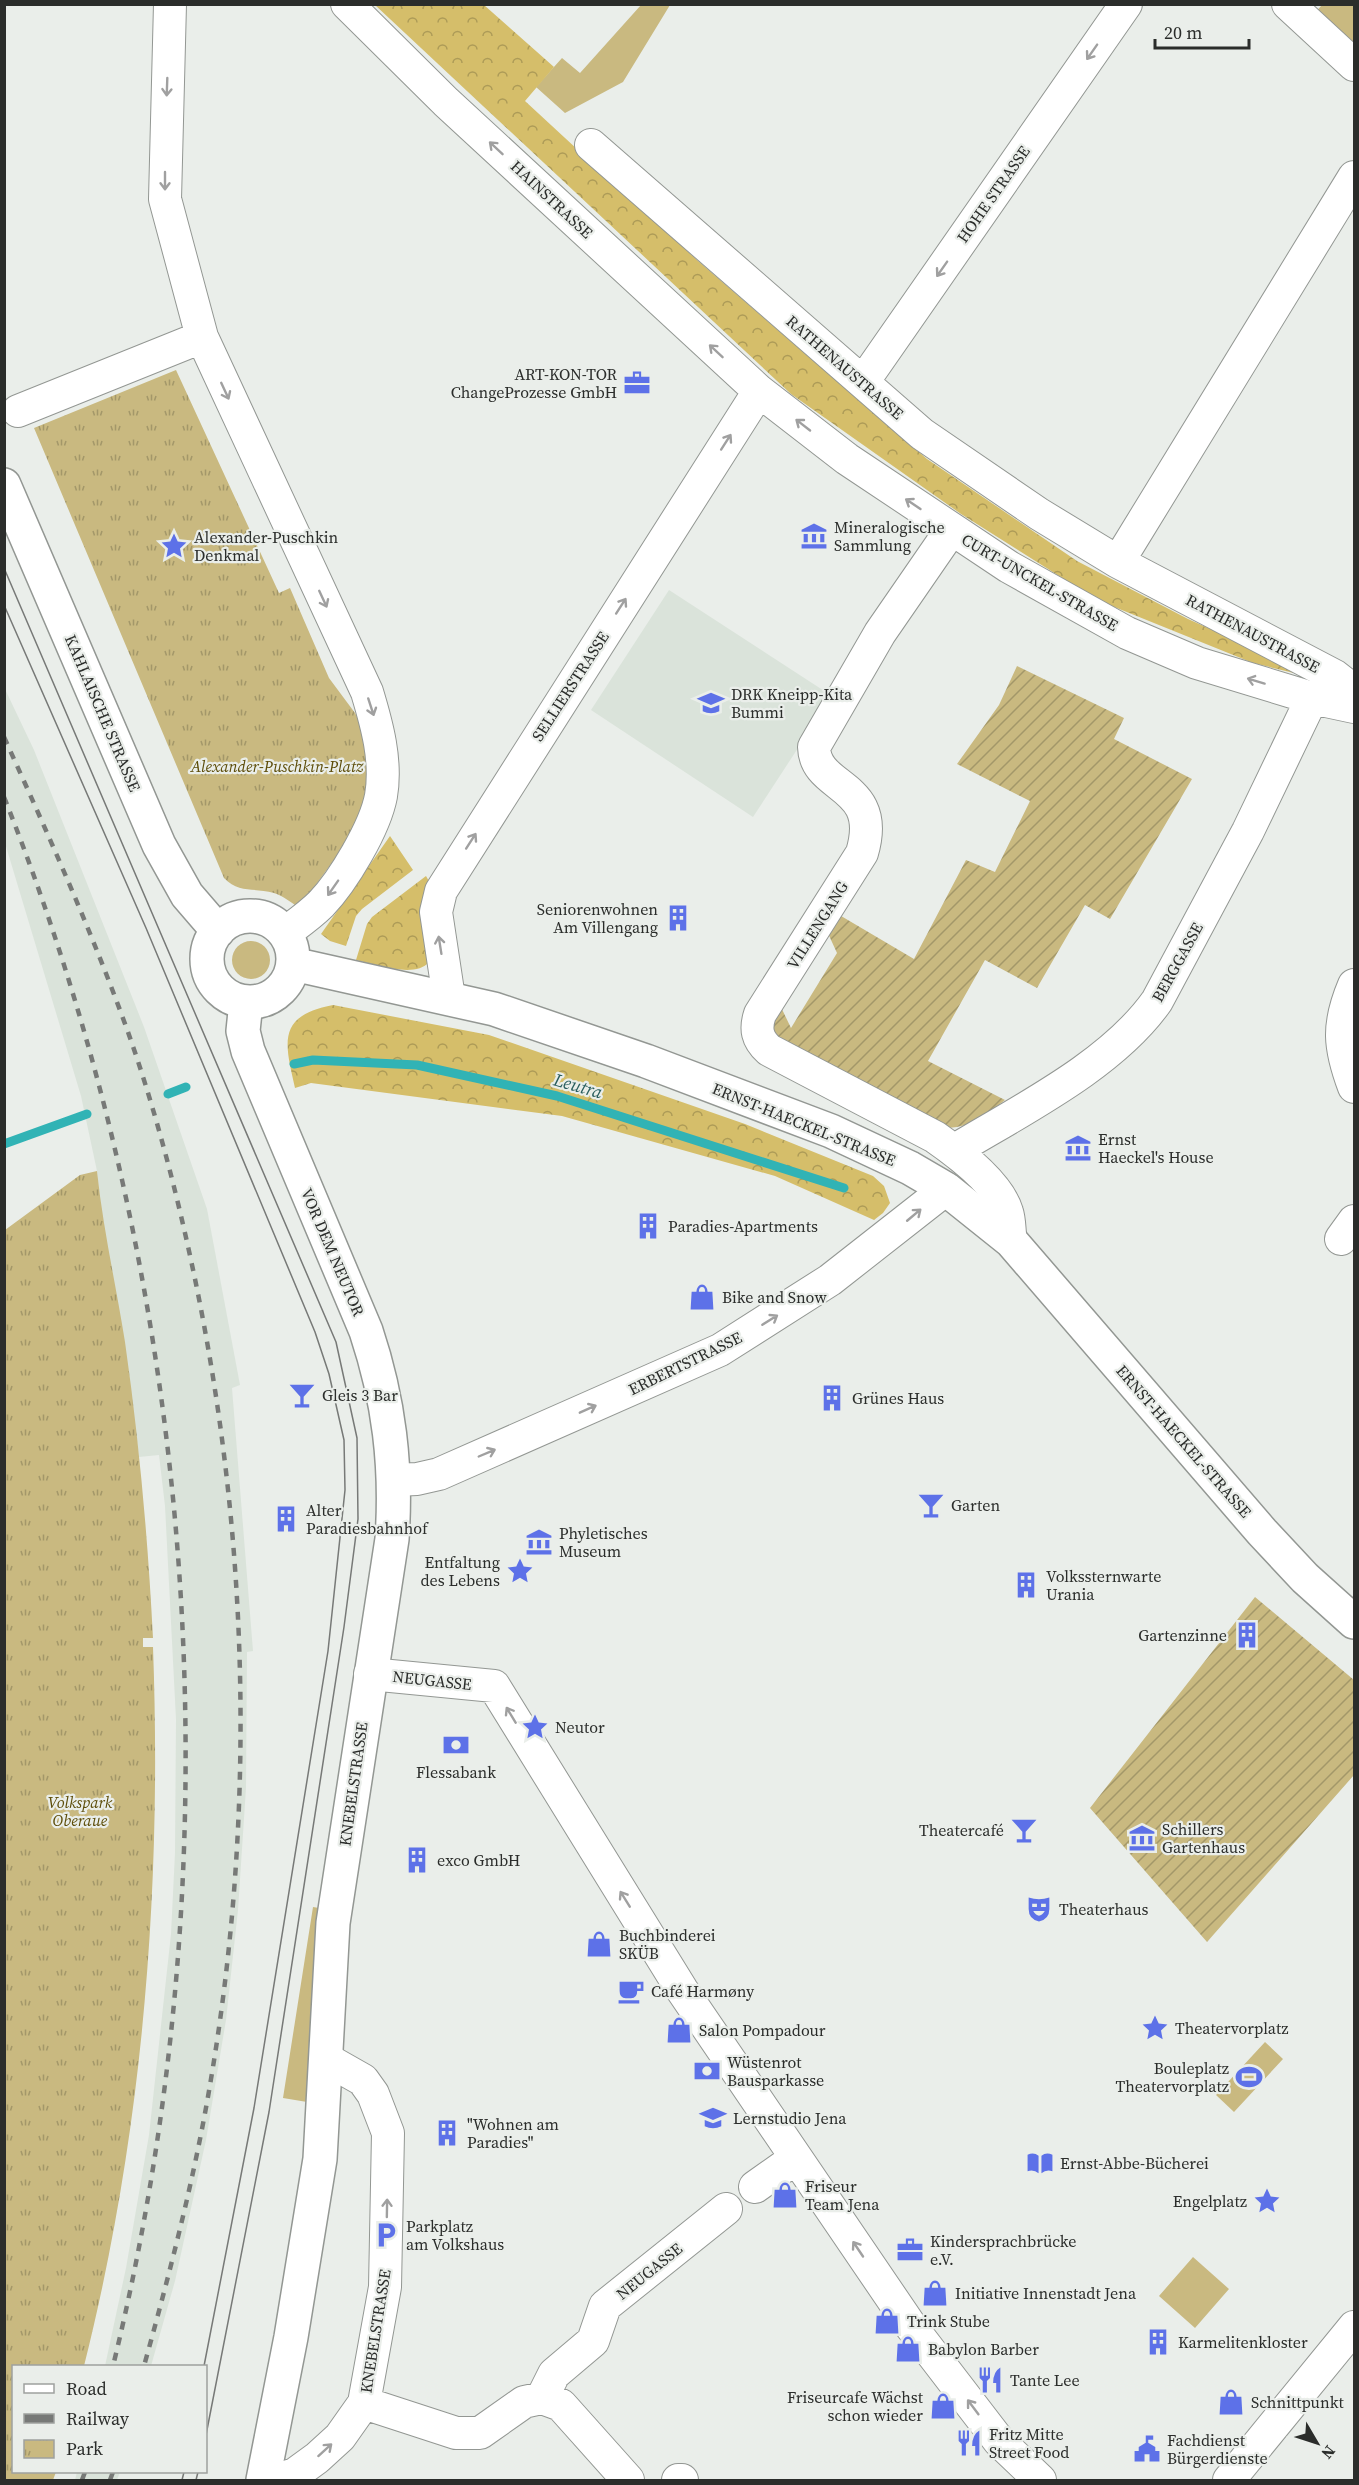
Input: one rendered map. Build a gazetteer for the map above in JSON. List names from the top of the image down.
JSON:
{
  "streets": {
    "main road": [
      "KAHLAISCHE STRASSE",
      "ERNST-HAECKEL-STRASSE",
      "VOR DEM NEUTOR",
      "KNEBELSTRASSE"
    ],
    "street": [
      "HOHE STRASSE",
      "HAINSTRASSE",
      "RATHENAUSTRASSE",
      "CURT-UNCKEL-STRASSE",
      "SELLIERSTRASSE",
      "VILLENGANG",
      "BERGGASSE",
      "ERBERTSTRASSE",
      "NEUGASSE"
    ]
  },
  "crossings": [
    ["HOHE STRASSE", "RATHENAUSTRASSE"],
    ["HAINSTRASSE", "CURT-UNCKEL-STRASSE"],
    ["HAINSTRASSE", "SELLIERSTRASSE"],
    ["CURT-UNCKEL-STRASSE", "SELLIERSTRASSE"],
    ["CURT-UNCKEL-STRASSE", "VILLENGANG"],
    ["CURT-UNCKEL-STRASSE", "BERGGASSE"],
    ["SELLIERSTRASSE", "ERNST-HAECKEL-STRASSE"],
    ["KAHLAISCHE STRASSE", "ERNST-HAECKEL-STRASSE"],
    ["KAHLAISCHE STRASSE", "VOR DEM NEUTOR"],
    ["VILLENGANG", "BERGGASSE"],
    ["VILLENGANG", "ERNST-HAECKEL-STRASSE"],
    ["ERNST-HAECKEL-STRASSE", "VOR DEM NEUTOR"],
    ["ERNST-HAECKEL-STRASSE", "ERBERTSTRASSE"],
    ["VOR DEM NEUTOR", "ERBERTSTRASSE"],
    ["VOR DEM NEUTOR", "KNEBELSTRASSE"],
    ["ERBERTSTRASSE", "KNEBELSTRASSE"],
    ["NEUGASSE", "KNEBELSTRASSE"]
  ],
  "one_way": [
    "HOHE STRASSE",
    "HAINSTRASSE",
    "CURT-UNCKEL-STRASSE",
    "SELLIERSTRASSE",
    "ERBERTSTRASSE",
    "NEUGASSE"
  ],
  "water": ["Leutra"],
  "parks": ["Alexander-Puschkin-Platz", "Volkspark Oberaue"],
  "places": {
    "office": ["ART-KON-TOR ChangeProzesse GmbH", "Kindersprachbrücke e.V."],
    "museum": [
      "Mineralogische Sammlung",
      "Ernst Haeckel's House",
      "Phyletisches Museum",
      "Schillers Gartenhaus"
    ],
    "place": [
      "Alexander-Puschkin Denkmal",
      "Entfaltung des Lebens",
      "Neutor",
      "Theatervorplatz",
      "Engelplatz"
    ],
    "school or university": ["DRK Kneipp-Kita Bummi", "Lernstudio Jena"],
    "building": [
      "Seniorenwohnen Am Villengang",
      "Paradies-Apartments",
      "Grünes Haus",
      "Alter Paradiesbahnhof",
      "Volkssternwarte Urania",
      "Gartenzinne",
      "exco GmbH",
      "\"Wohnen am Paradies\"",
      "Karmelitenkloster"
    ],
    "shop": [
      "Bike and Snow",
      "Buchbinderei SKÜB",
      "Salon Pompadour",
      "Friseur Team Jena",
      "Initiative Innenstadt Jena",
      "Trink Stube",
      "Babylon Barber",
      "Schnittpunkt",
      "Friseurcafe Wächst schon wieder"
    ],
    "bar": ["Gleis 3 Bar", "Garten", "Theatercafé"],
    "bank": ["Flessabank", "Wüstenrot Bausparkasse"],
    "theatre": ["Theaterhaus"],
    "cafe": ["Café Harmøny"],
    "sports": ["Bouleplatz Theatervorplatz"],
    "library": ["Ernst-Abbe-Bücherei"],
    "parking": ["Parkplatz am Volkshaus"],
    "restaurant": ["Tante Lee", "Fritz Mitte Street Food"],
    "public building": ["Fachdienst Bürgerdienste"]
  },
  "legend": ["Road", "Railway", "Park"],
  "scale_bar": "20 m",
  "north": "bottom right"
}
